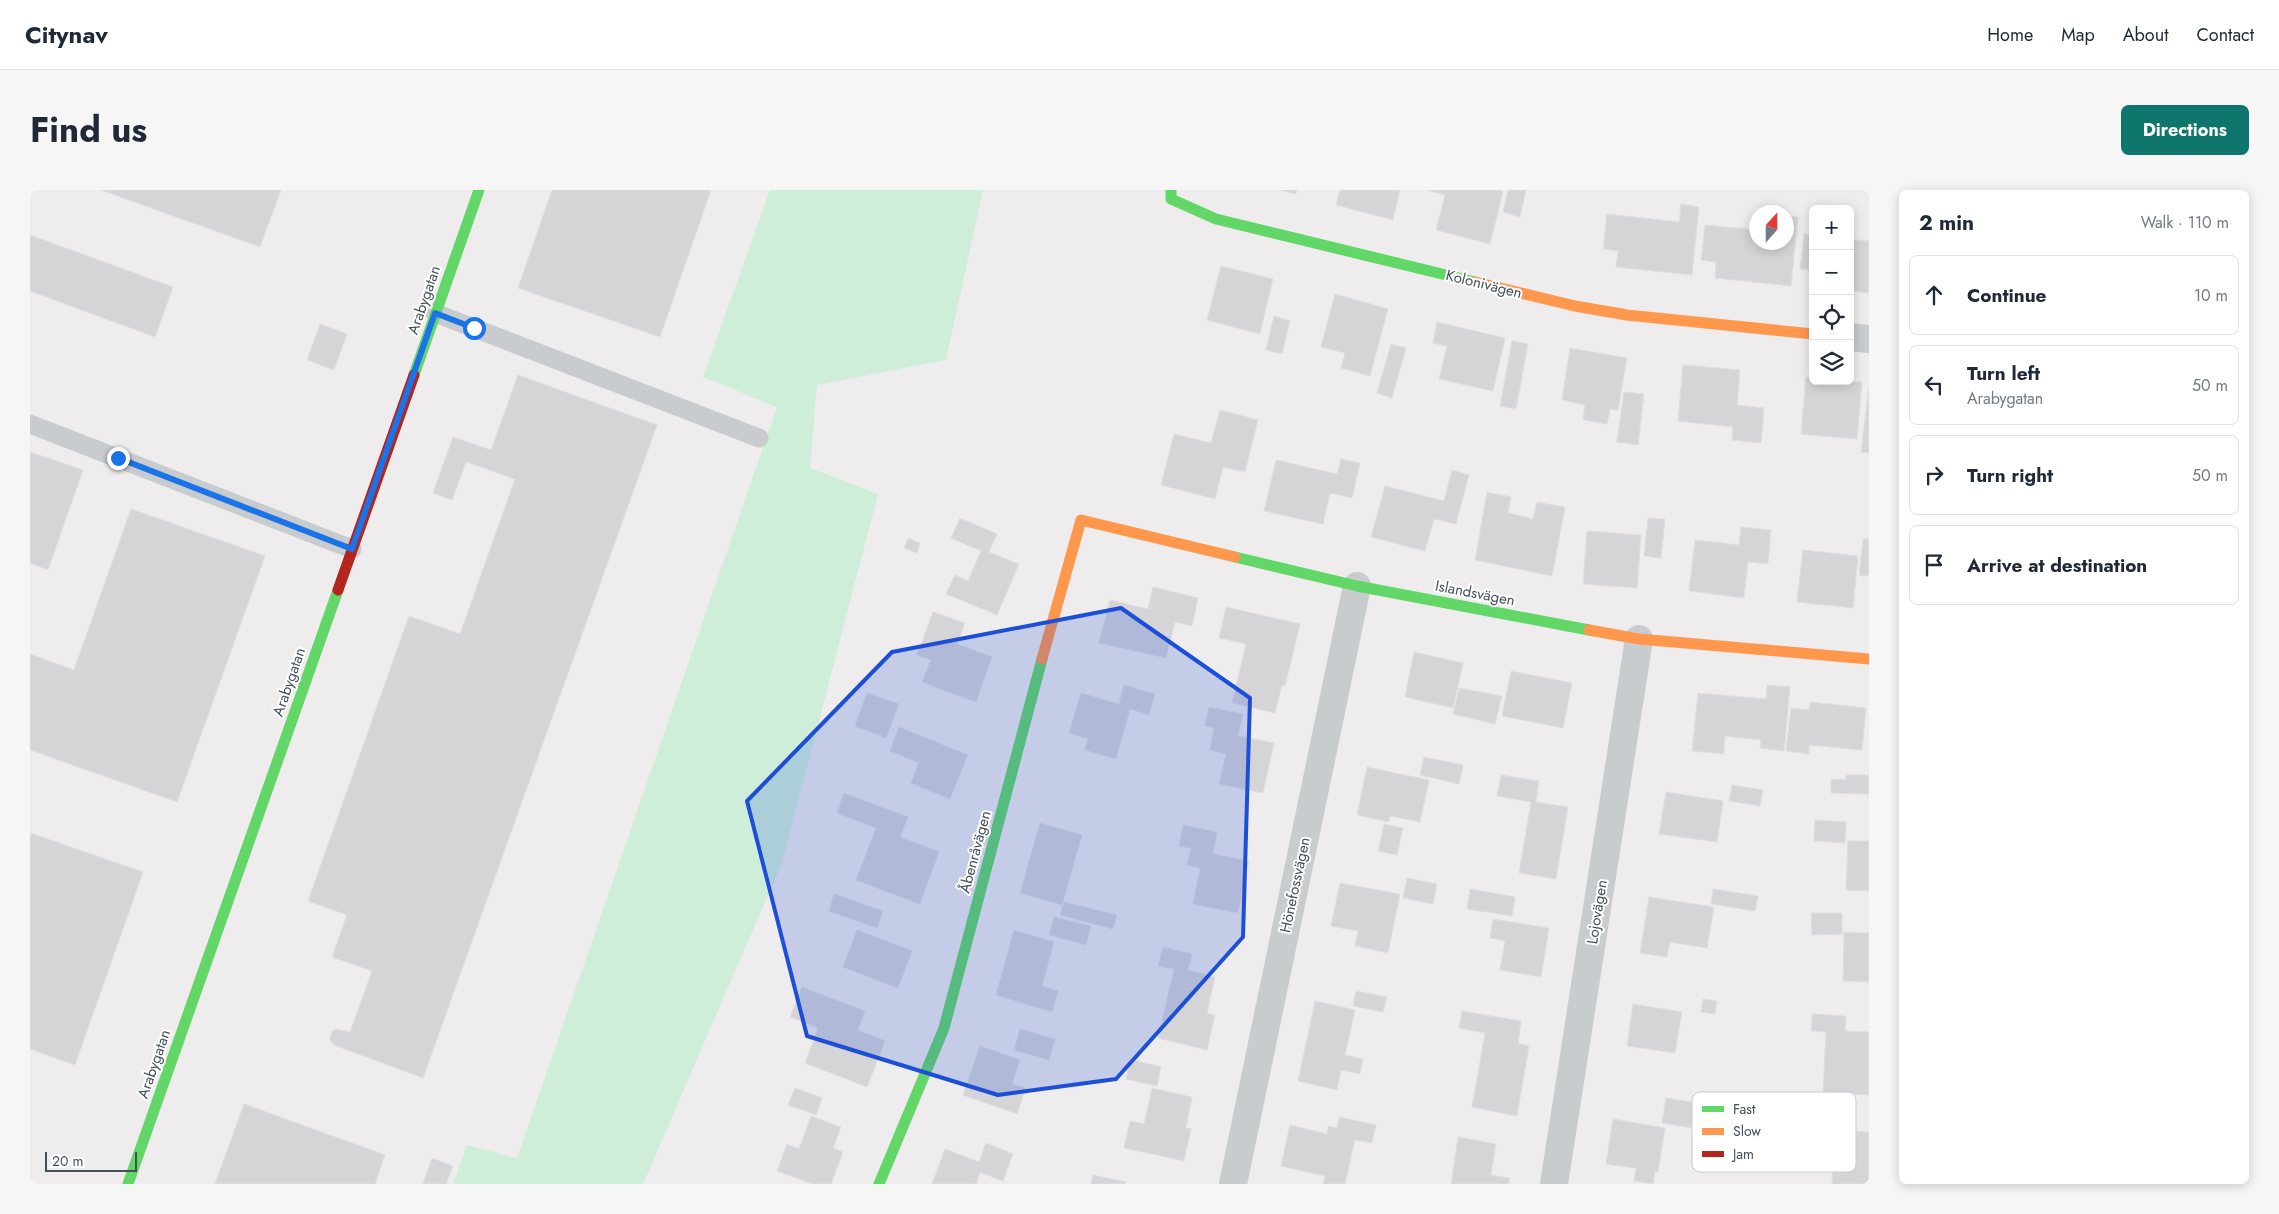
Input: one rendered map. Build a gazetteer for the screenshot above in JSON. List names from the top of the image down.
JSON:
{
  "streets": {
    "street": [
      "Kolonivägen",
      "Arabygatan",
      "Islandsvägen",
      "Åbenråvägen",
      "Hönefossvägen",
      "Lojovägen"
    ]
  },
  "crossings": [
    ["Islandsvägen", "Åbenråvägen"],
    ["Islandsvägen", "Hönefossvägen"],
    ["Islandsvägen", "Lojovägen"]
  ],
  "legend": ["Fast", "Slow", "Jam"],
  "scale_bar": "20 m",
  "north": "top",
  "page": {
    "header": "Citynav",
    "nav": [
      "Home",
      "Map",
      "About",
      "Contact"
    ],
    "title": "Find us",
    "buttons": "Directions",
    "heading": ["2 min", "Walk · 110 m"],
    "map_buttons": ["+", "−"],
    "list": [
      ["Continue", "10 m"],
      ["Turn left", "Arabygatan", "50 m"],
      ["Turn right", "50 m"],
      "Arrive at destination"
    ],
    "scale": "20 m"
  }
}
